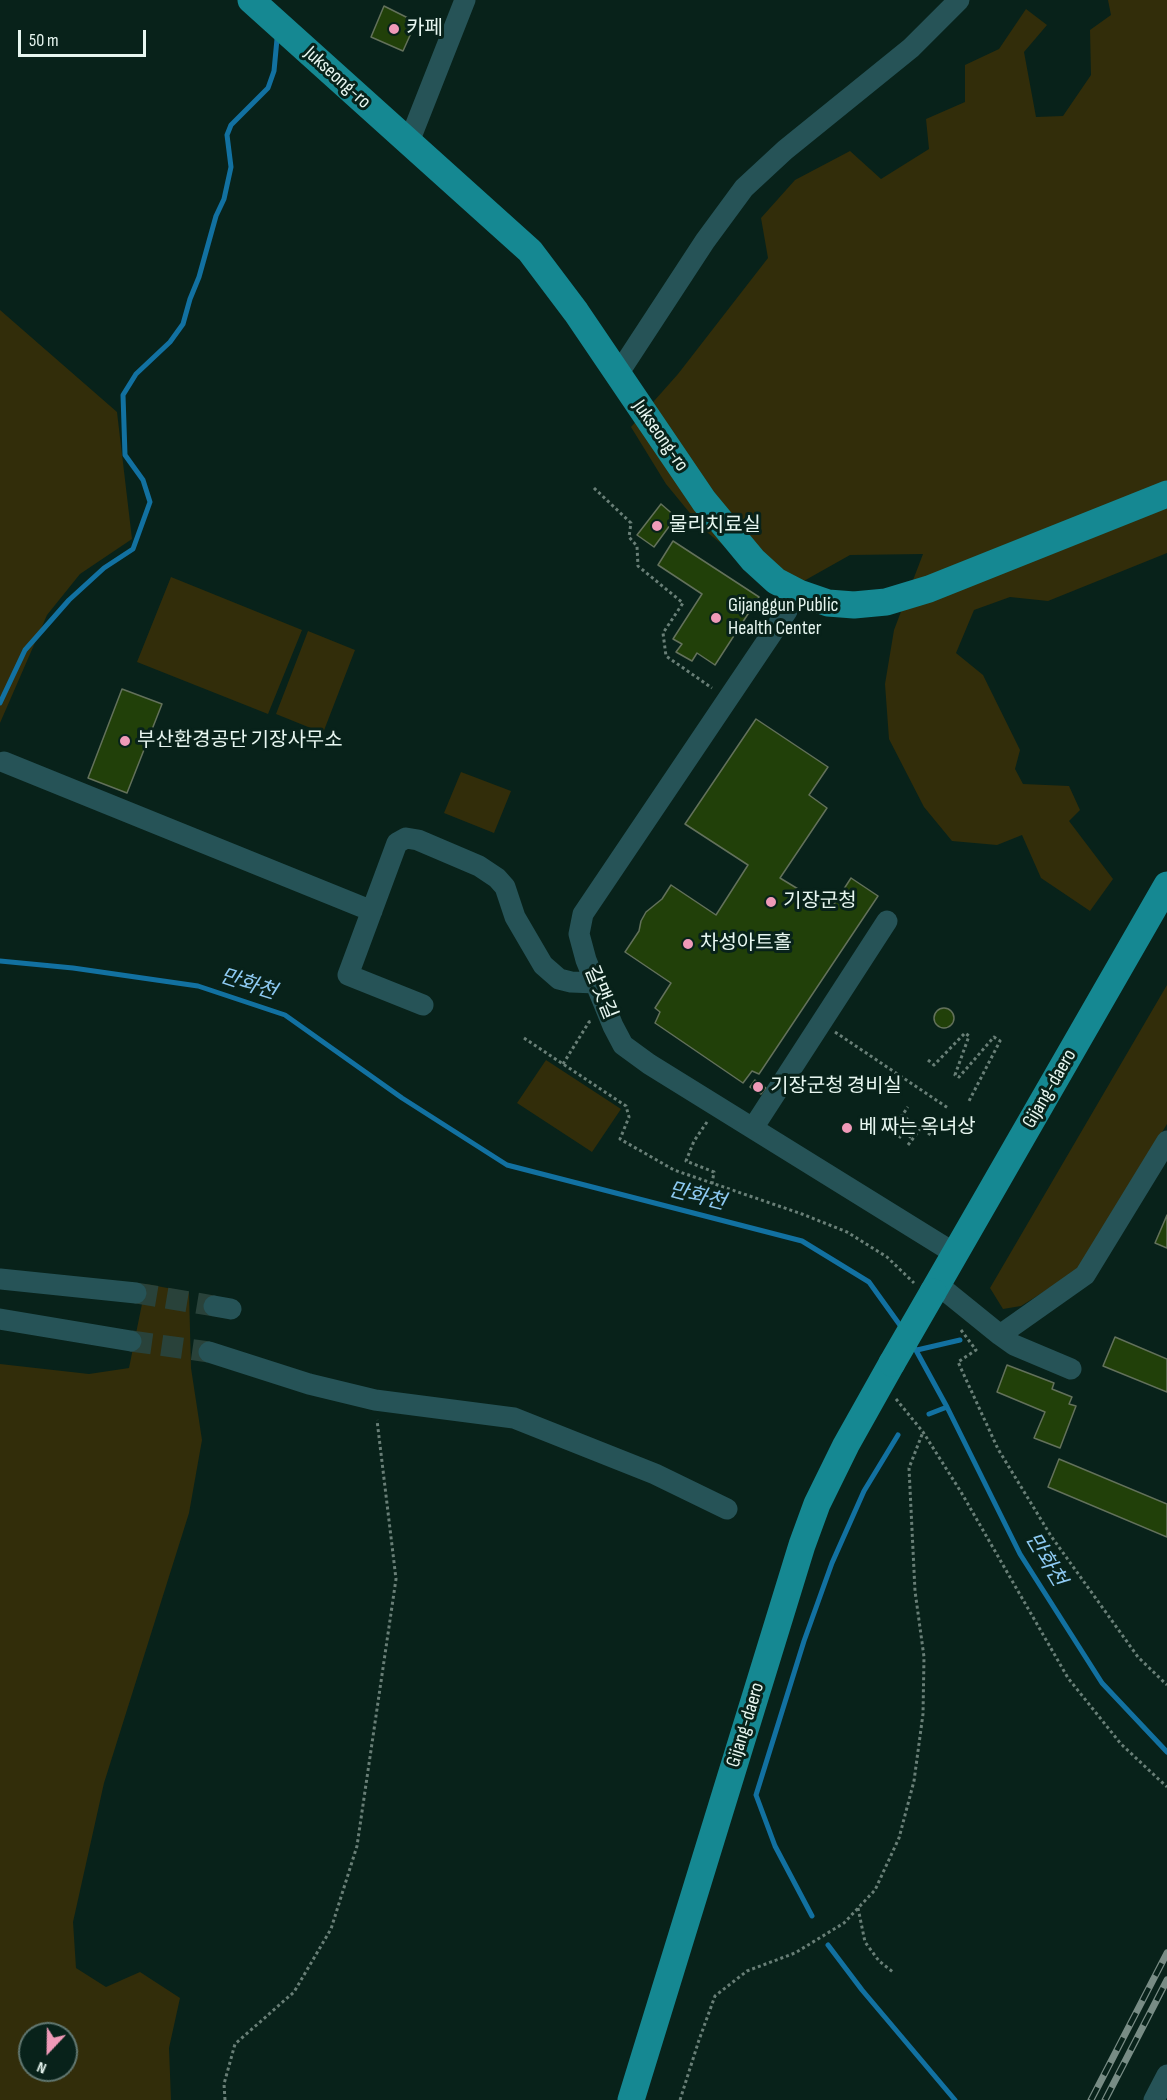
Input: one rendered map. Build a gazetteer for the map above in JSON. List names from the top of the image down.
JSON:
{
  "streets": {
    "main road": ["Jukseong-ro", "Gijang-daero"],
    "street": ["갈맷길"]
  },
  "crossings": [
    ["갈맷길", "Gijang-daero"]
  ],
  "water": ["만화천"],
  "places": [
    "카페",
    "물리치료실",
    "Gijanggun Public Health Center",
    "부산환경공단 기장사무소",
    "기장군청",
    "차성아트홀",
    "기장군청 경비실",
    "베 짜는 옥녀상"
  ],
  "scale_bar": "50 m",
  "north": "bottom"
}
